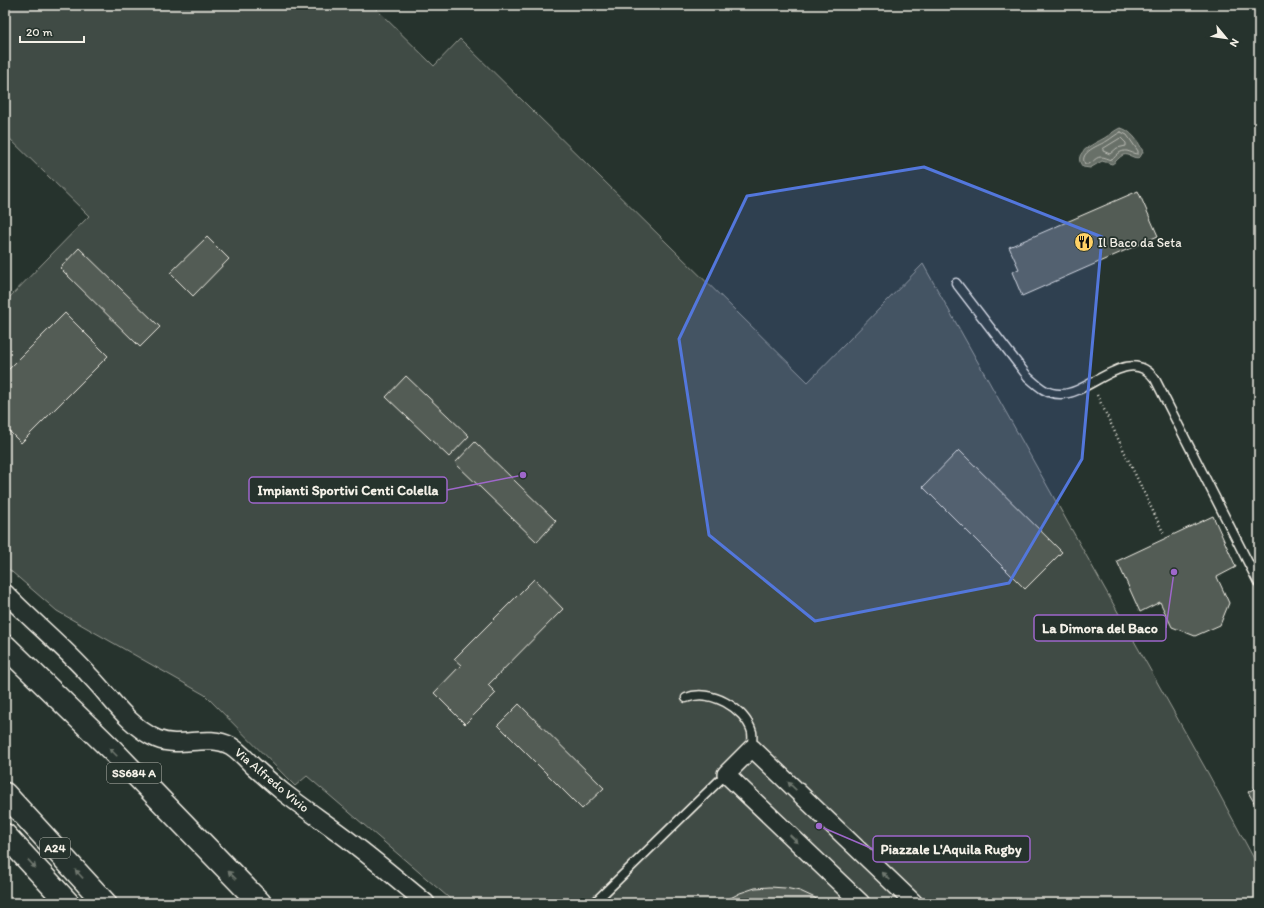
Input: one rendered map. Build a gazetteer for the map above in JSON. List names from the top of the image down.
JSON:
{
  "streets": {
    "highway": ["SS684 A", "A24"],
    "street": ["Via Alfredo Vivio"]
  },
  "places": {
    "restaurant": ["Il Baco da Seta"],
    "other": ["Impianti Sportivi Centi Colella", "La Dimora del Baco", "Piazzale L'Aquila Rugby"]
  },
  "scale_bar": "20 m",
  "north": "bottom right"
}
